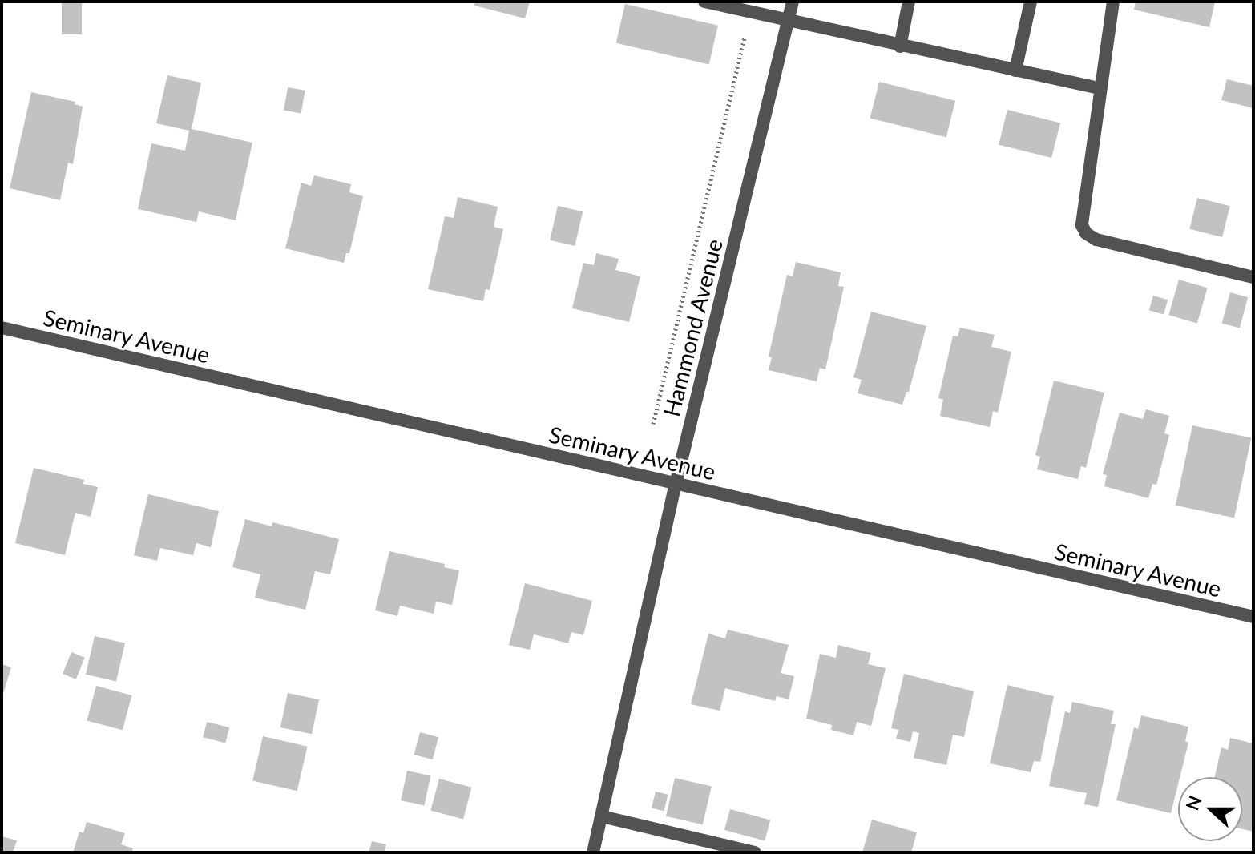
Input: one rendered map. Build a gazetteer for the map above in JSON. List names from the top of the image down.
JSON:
{
  "streets": {
    "street": ["Hammond Avenue", "Seminary Avenue"]
  },
  "crossings": [
    ["Hammond Avenue", "Seminary Avenue"]
  ],
  "north": "left"
}
